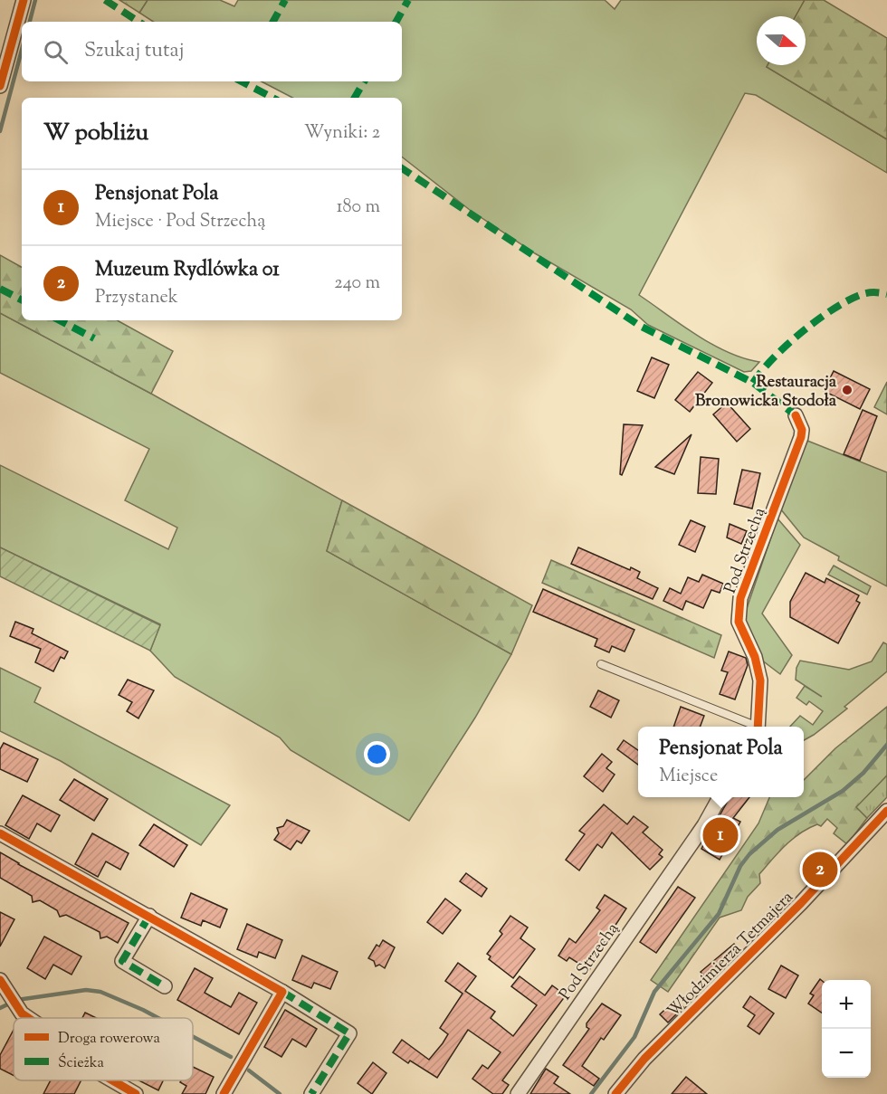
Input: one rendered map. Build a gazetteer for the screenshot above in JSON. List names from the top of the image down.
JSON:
{
  "streets": {
    "street": ["Pod Strzechą", "Włodzimierza Tetmajera"]
  },
  "places": ["Restauracja Bronowicka Stodoła"],
  "legend": ["Droga rowerowa", "Ścieżka"],
  "north": "right",
  "page": {
    "search": "Szukaj tutaj",
    "heading": ["W pobliżu", "Wyniki: 2"],
    "list": [
      {
        "mark": "1",
        "name": "Pensjonat Pola",
        "note": "Miejsce · Pod Strzechą",
        "value": "180 m"
      },
      {
        "mark": "2",
        "name": "Muzeum Rydlówka 01",
        "note": "Przystanek",
        "value": "240 m"
      }
    ],
    "popup": ["Pensjonat Pola", "Miejsce"],
    "pins": ["1", "2"],
    "map_buttons": ["+", "−"]
  }
}
